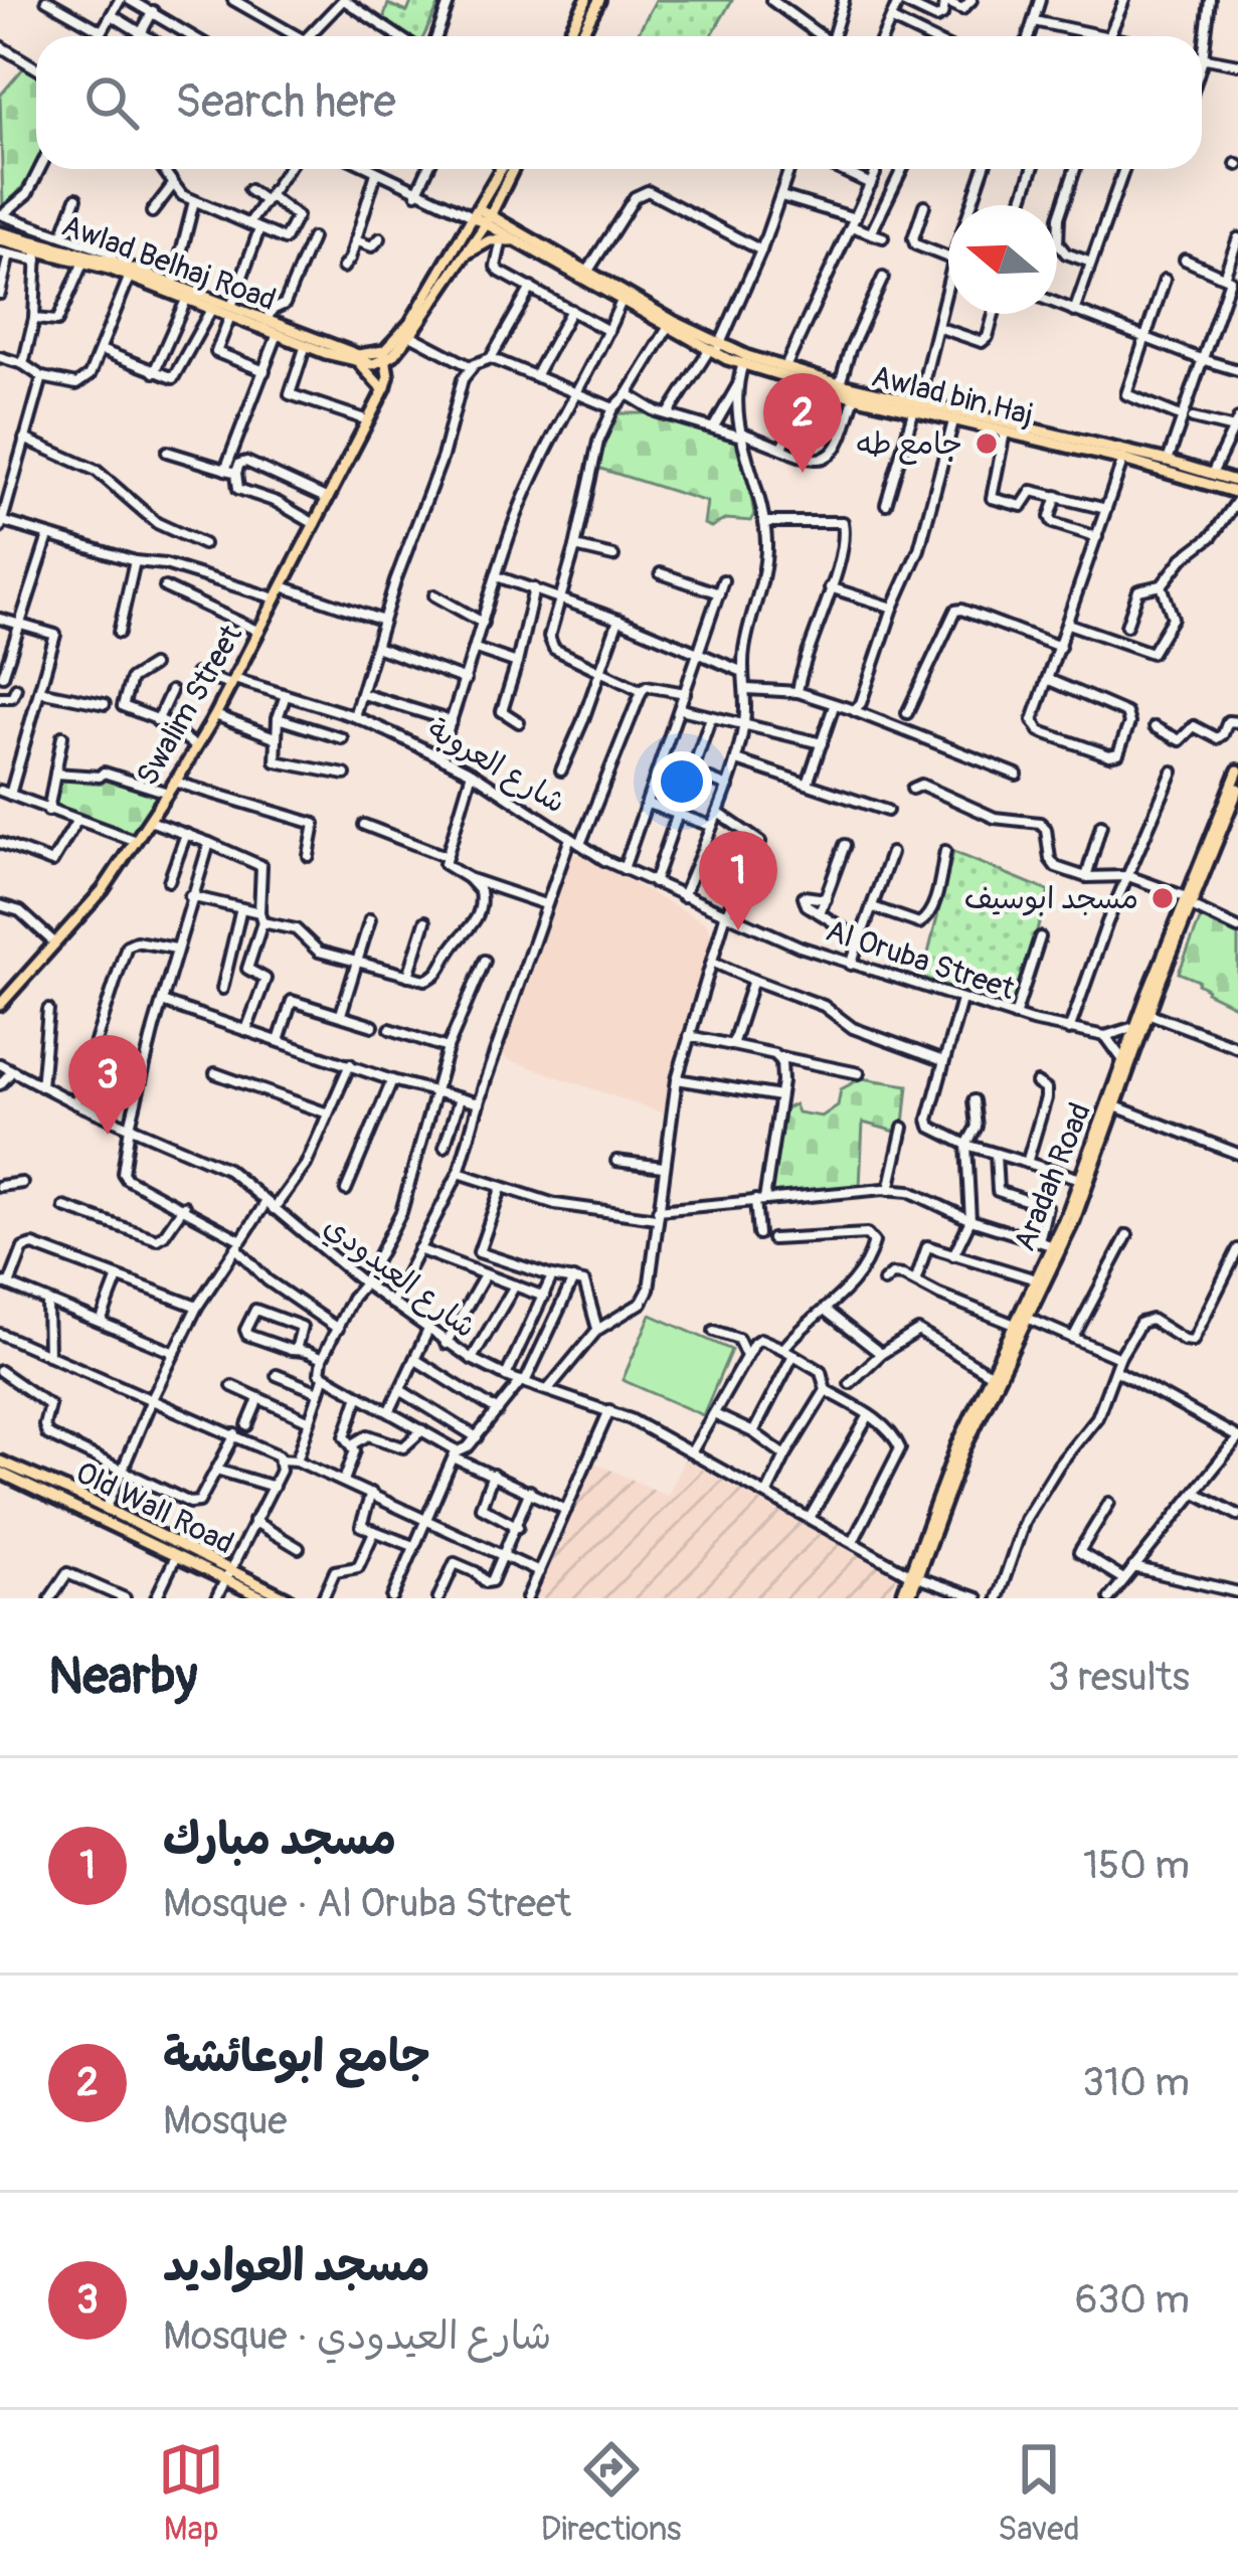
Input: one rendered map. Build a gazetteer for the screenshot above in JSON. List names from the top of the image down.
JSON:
{
  "streets": {
    "main road": [
      "Awlad Belhaj Road",
      "Awlad bin Haj",
      "Swalim Street",
      "Aradah Road",
      "Old Wall Road"
    ],
    "street": ["شارع العروبة", "Al Oruba Street", "شارع العيدودي"]
  },
  "crossings": [
    ["Swalim Street", "شارع العروبة"],
    ["شارع العروبة", "Al Oruba Street"],
    ["Al Oruba Street", "Aradah Road"],
    ["Aradah Road", "شارع العيدودي"]
  ],
  "places": ["جامع طه", "مسجد ابوسيف"],
  "north": "left",
  "page": {
    "search": "Search here",
    "pins": ["2", "1", "3"],
    "heading": ["Nearby", "3 results"],
    "list": [
      {
        "mark": "1",
        "name": "مسجد مبارك",
        "note": "Mosque · Al Oruba Street",
        "value": "150 m"
      },
      {
        "mark": "2",
        "name": "جامع ابوعائشة",
        "note": "Mosque",
        "value": "310 m"
      },
      {
        "mark": "3",
        "name": "مسجد العواديد",
        "note": "Mosque · شارع العيدودي",
        "value": "630 m"
      }
    ],
    "nav": ["Map", "Directions", "Saved"]
  }
}
